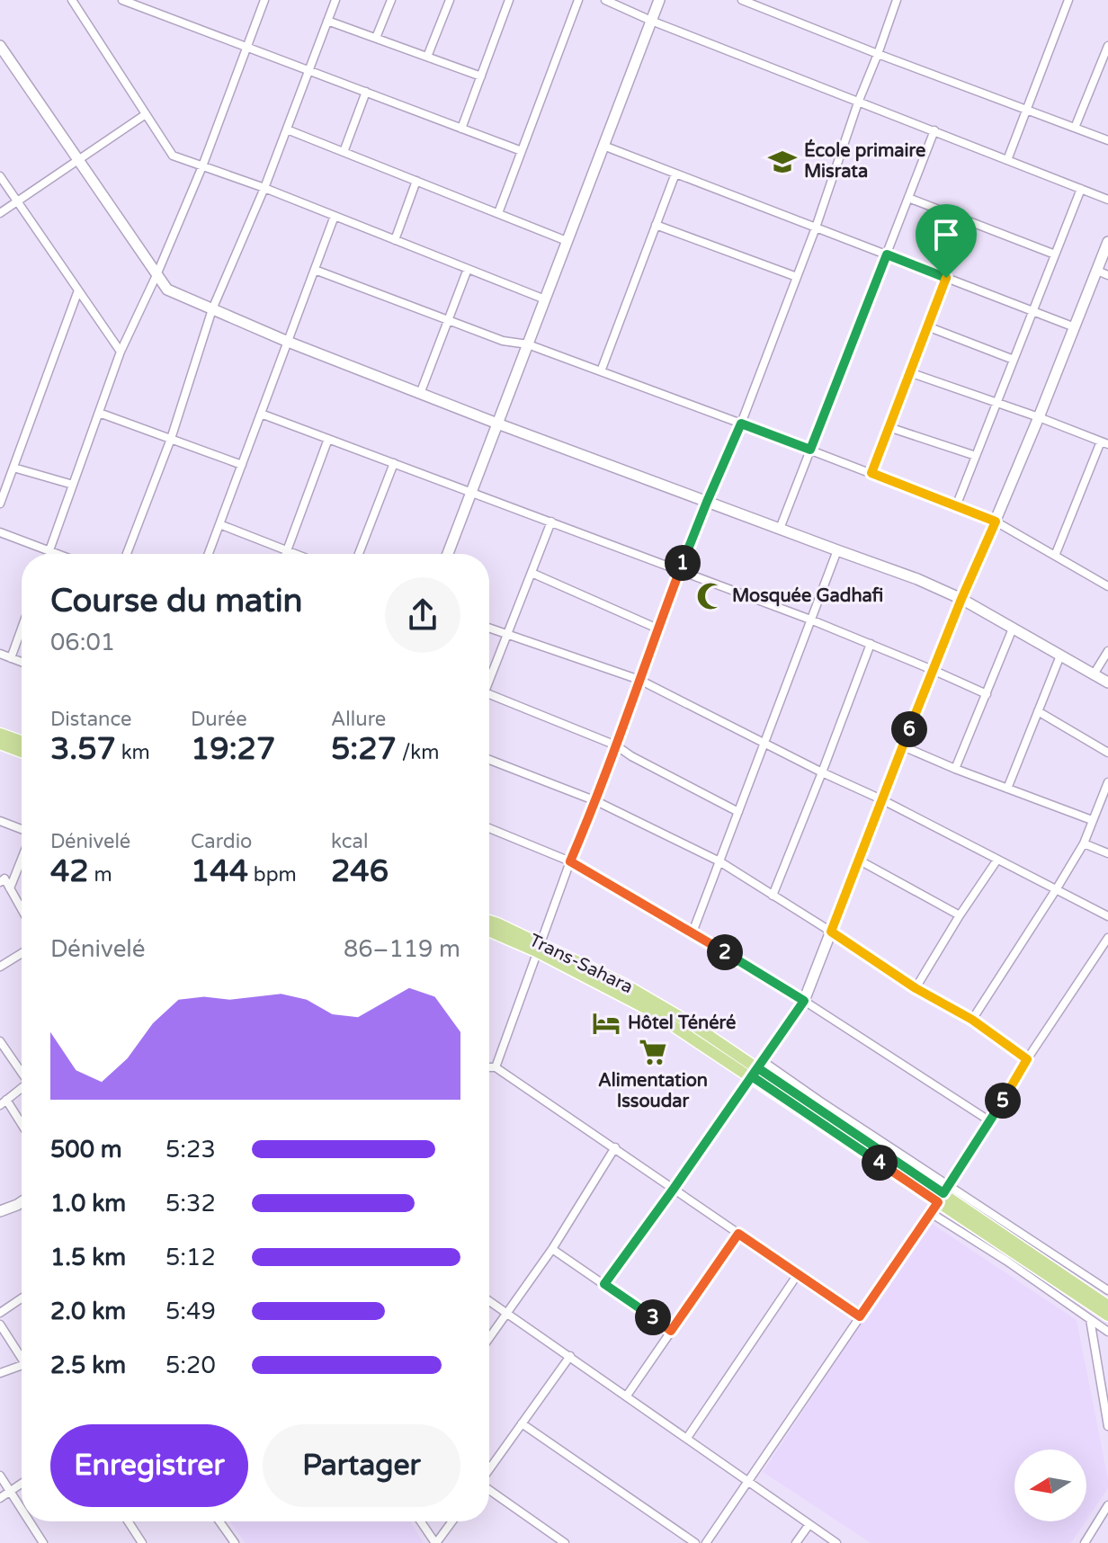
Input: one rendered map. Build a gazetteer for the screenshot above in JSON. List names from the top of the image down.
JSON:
{
  "streets": {
    "main road": ["Trans-Sahara"]
  },
  "places": {
    "school or university": ["École primaire Misrata"],
    "mosque": ["Mosquée Gadhafi"],
    "hotel": ["Hôtel Ténéré"],
    "supermarket": ["Alimentation Issoudar"]
  },
  "north": "left",
  "page": {
    "pins": [
      "1",
      "6",
      "2",
      "5",
      "4",
      "3"
    ],
    "heading": ["Course du matin", "06:01"],
    "stats": [
      ["Distance", "3.57 km"],
      ["Durée", "19:27"],
      ["Allure", "5:27 /km"],
      ["Dénivelé", "42 m"],
      ["Cardio", "144 bpm"],
      ["kcal", "246"]
    ],
    "chart": ["Dénivelé", "86–119 m"],
    "list": [
      {
        "name": "500 m",
        "note": "5:23"
      },
      {
        "name": "1.0 km",
        "note": "5:32"
      },
      {
        "name": "1.5 km",
        "note": "5:12"
      },
      {
        "name": "2.0 km",
        "note": "5:49"
      },
      {
        "name": "2.5 km",
        "note": "5:20"
      }
    ],
    "buttons": ["Enregistrer", "Partager"]
  }
}
